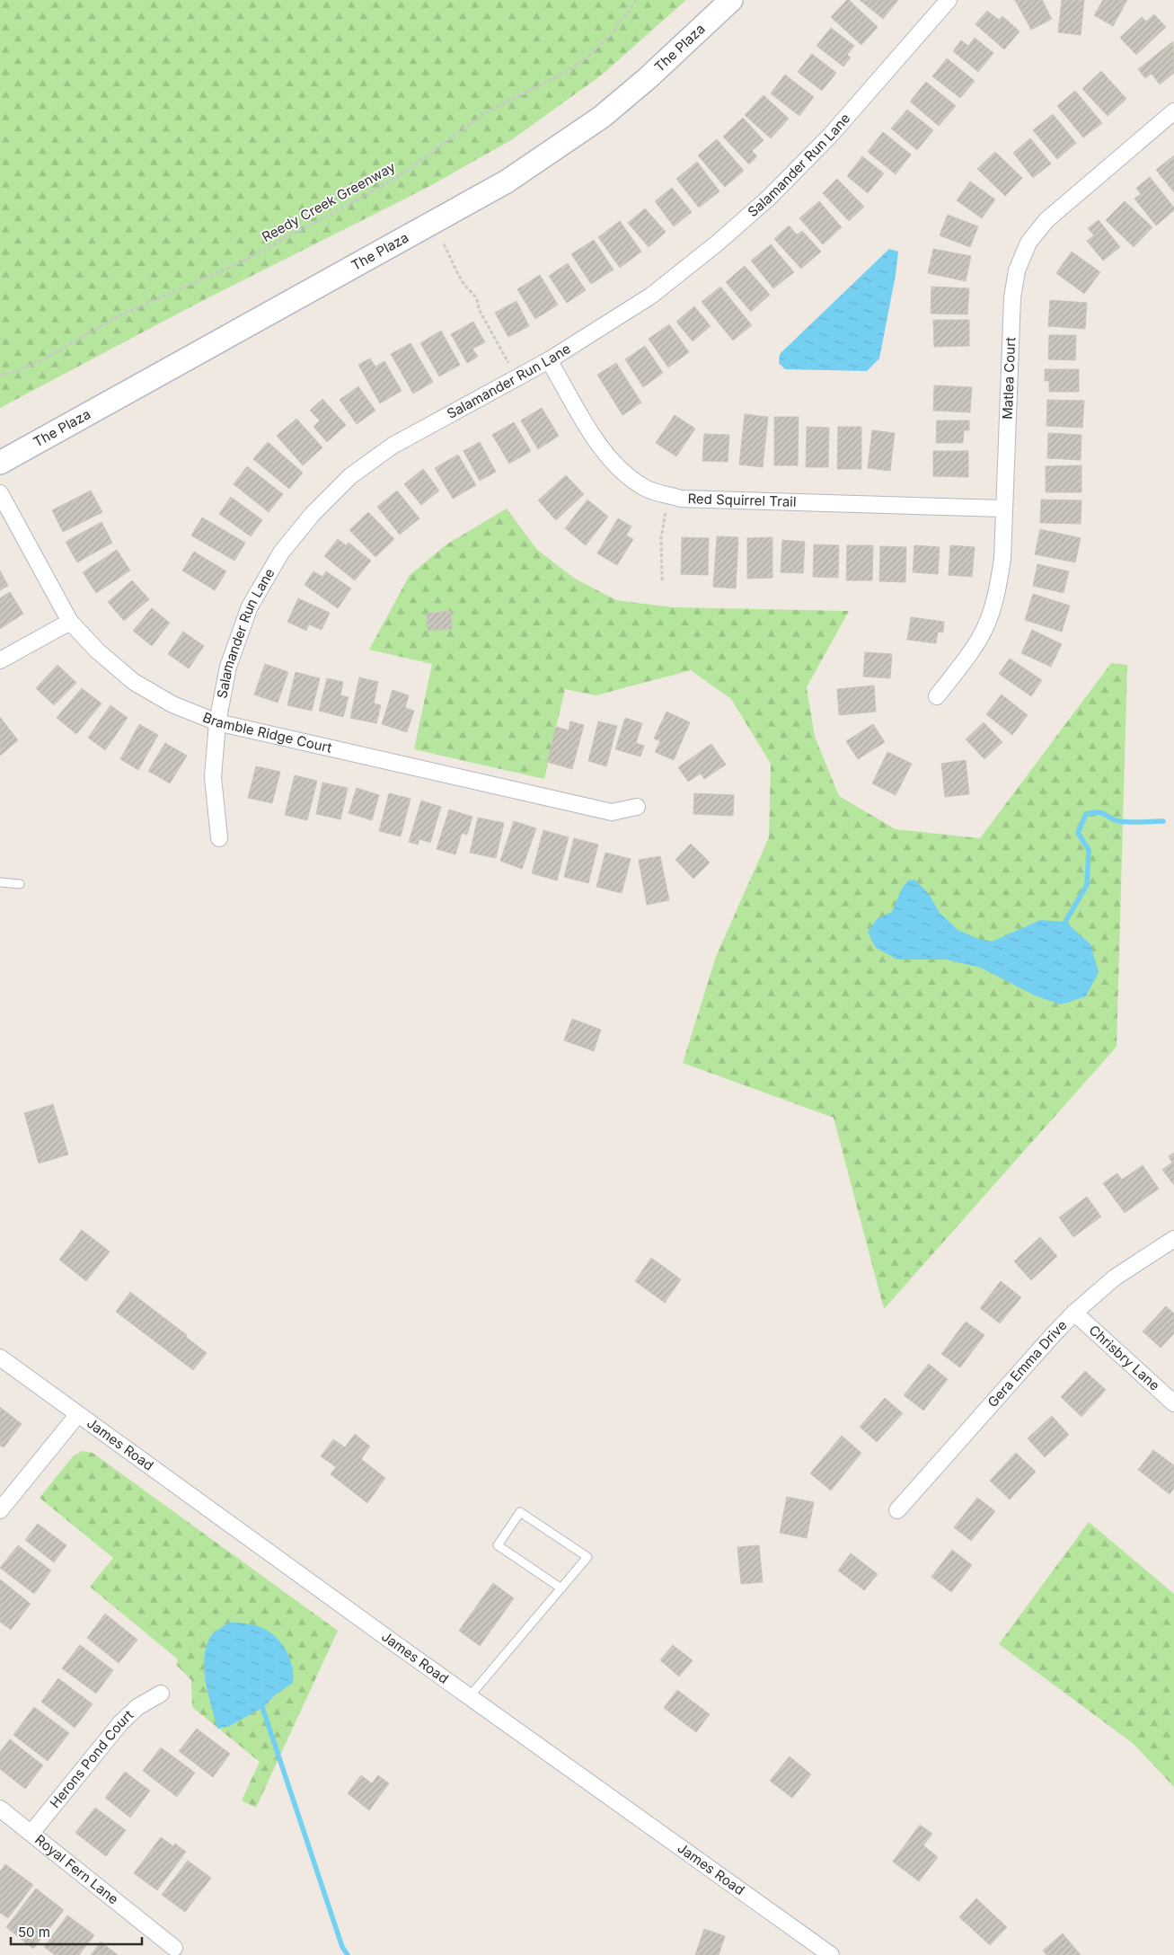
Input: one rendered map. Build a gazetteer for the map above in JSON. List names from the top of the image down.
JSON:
{
  "streets": {
    "street": [
      "The Plaza",
      "Salamander Run Lane",
      "Matlea Court",
      "Red Squirrel Trail",
      "Bramble Ridge Court",
      "Chrisbry Lane",
      "Gera Emma Drive",
      "James Road",
      "Herons Pond Court",
      "Royal Fern Lane"
    ],
    "path": ["Reedy Creek Greenway"]
  },
  "crossings": [
    ["Salamander Run Lane", "Red Squirrel Trail"],
    ["Salamander Run Lane", "Bramble Ridge Court"],
    ["Matlea Court", "Red Squirrel Trail"],
    ["Chrisbry Lane", "Gera Emma Drive"],
    ["Herons Pond Court", "Royal Fern Lane"]
  ],
  "scale_bar": "50 m"
}
